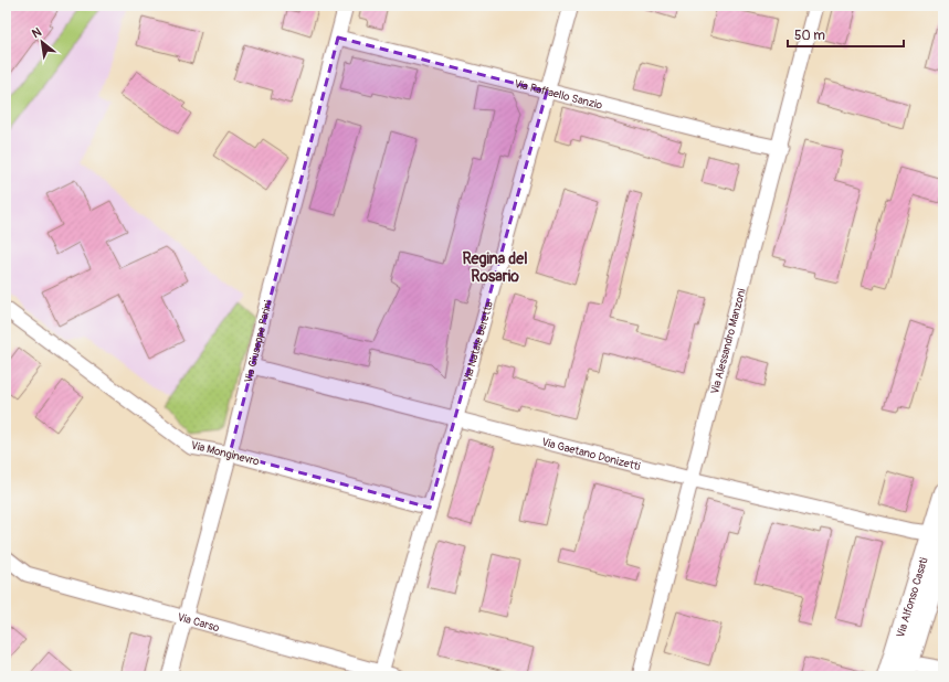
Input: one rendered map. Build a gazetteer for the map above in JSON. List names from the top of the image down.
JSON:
{
  "streets": {
    "main road": ["Via Alfonso Casati"],
    "street": [
      "Via Raffaello Sanzio",
      "Via Giuseppe Parini",
      "Via Natale Beretta",
      "Via Alessandro Manzoni",
      "Via Monginevro",
      "Via Gaetano Donizetti",
      "Via Carso"
    ]
  },
  "crossings": [
    ["Via Raffaello Sanzio", "Via Giuseppe Parini"],
    ["Via Raffaello Sanzio", "Via Natale Beretta"],
    ["Via Raffaello Sanzio", "Via Alessandro Manzoni"],
    ["Via Giuseppe Parini", "Via Monginevro"],
    ["Via Giuseppe Parini", "Via Gaetano Donizetti"],
    ["Via Giuseppe Parini", "Via Carso"],
    ["Via Natale Beretta", "Via Monginevro"],
    ["Via Natale Beretta", "Via Gaetano Donizetti"],
    ["Via Natale Beretta", "Via Carso"],
    ["Via Alessandro Manzoni", "Via Gaetano Donizetti"],
    ["Via Gaetano Donizetti", "Via Alfonso Casati"]
  ],
  "districts": ["Regina del Rosario"],
  "scale_bar": "50 m",
  "north": "top left"
}
